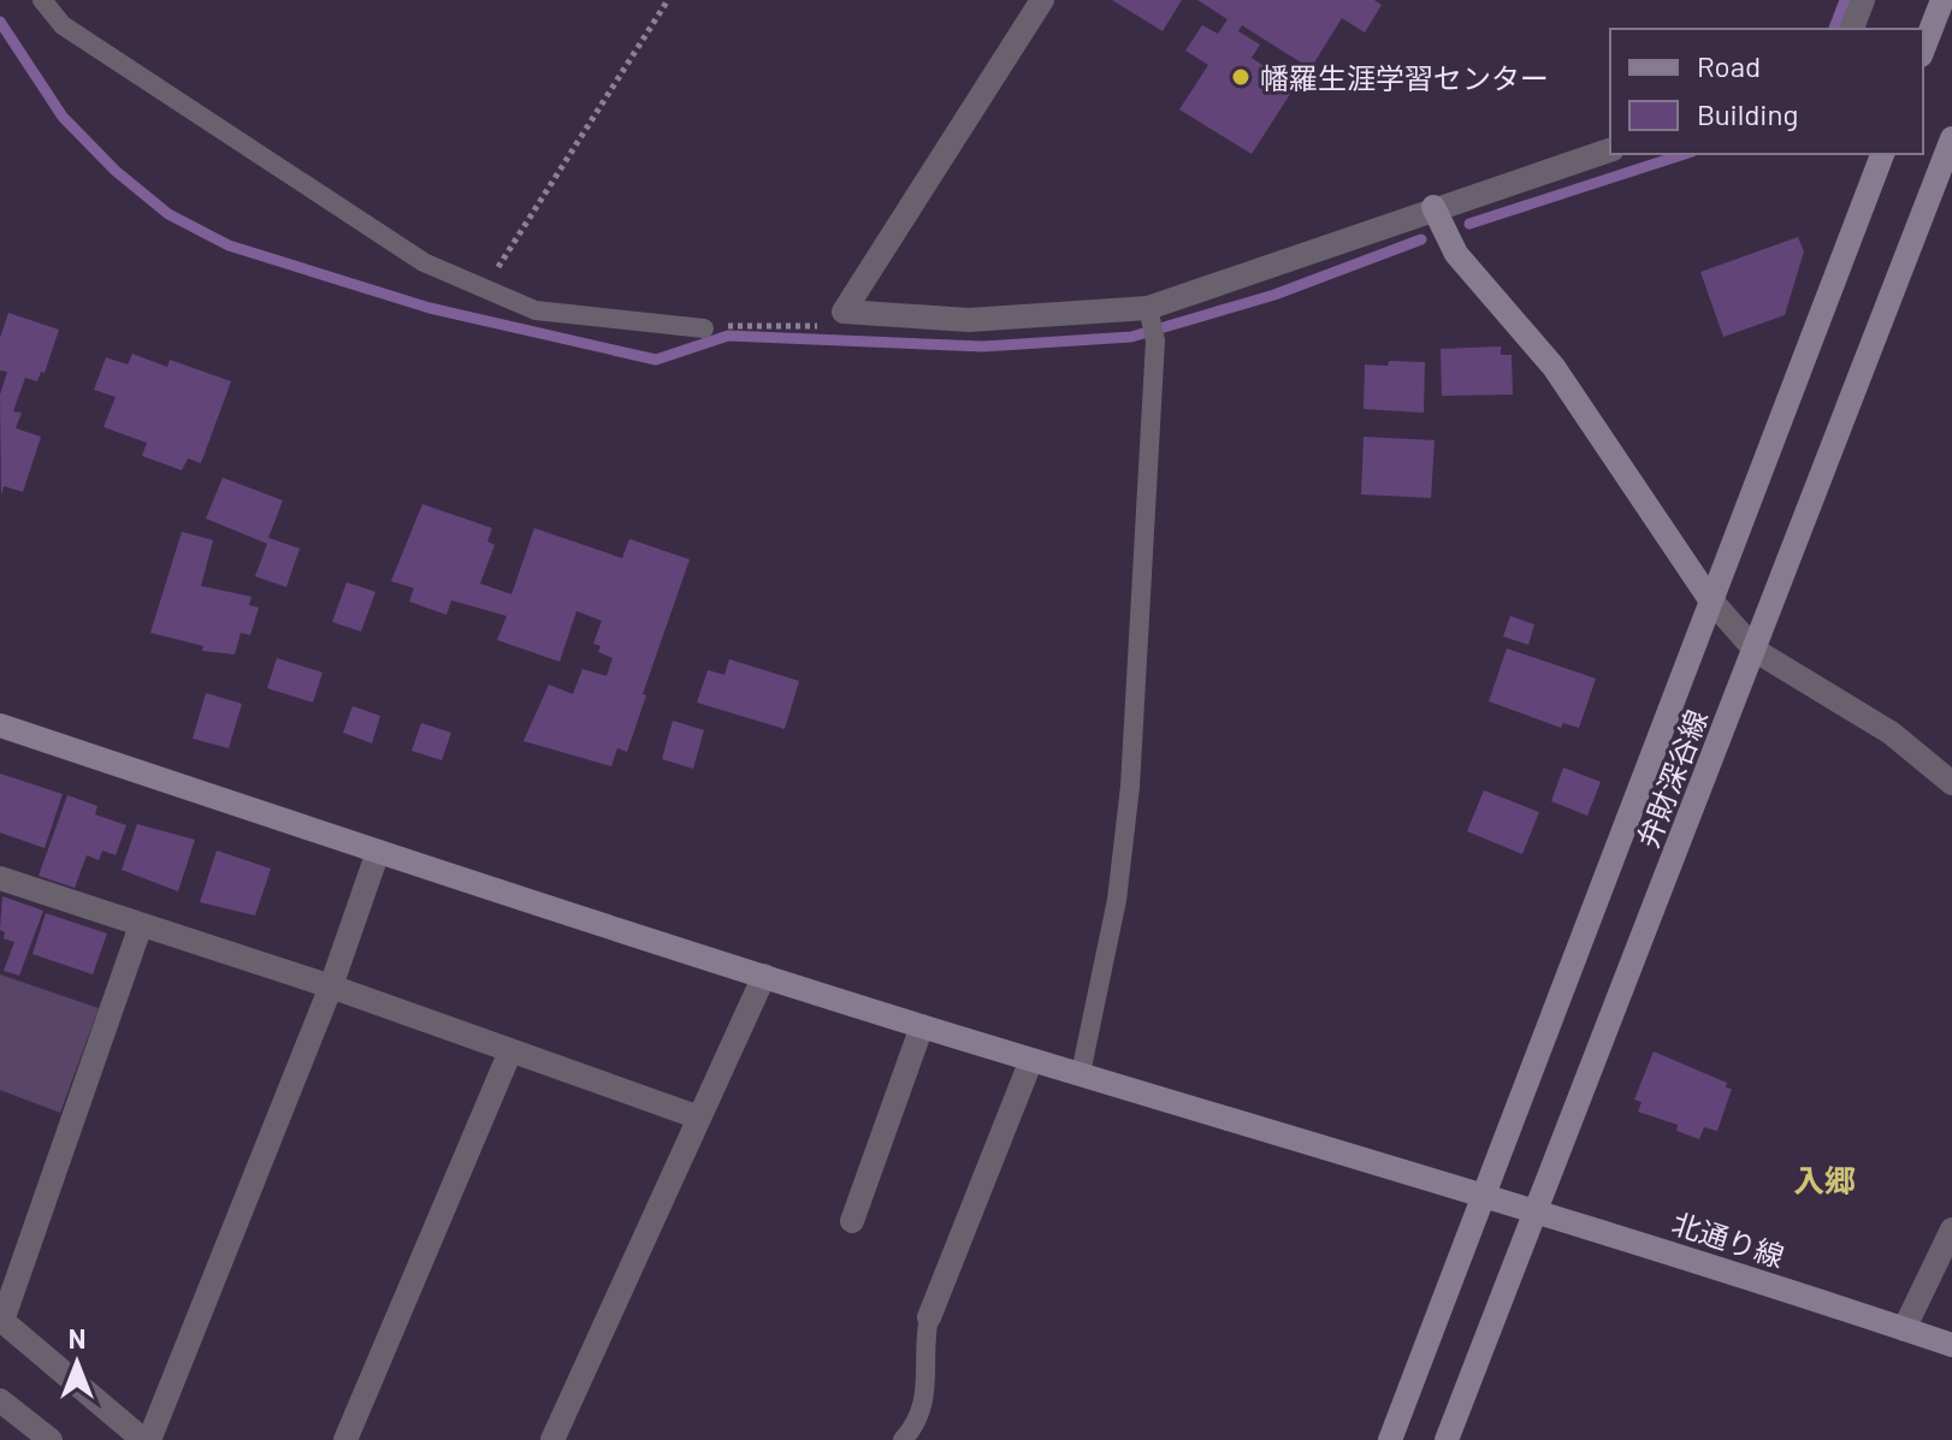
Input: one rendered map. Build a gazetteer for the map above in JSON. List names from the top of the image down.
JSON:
{
  "streets": {
    "main road": ["弁財深谷線", "北通り線"]
  },
  "crossings": [
    ["弁財深谷線", "北通り線"]
  ],
  "districts": ["入郷"],
  "places": ["幡羅生涯学習センター"],
  "legend": ["Road", "Building"],
  "north": "top"
}
